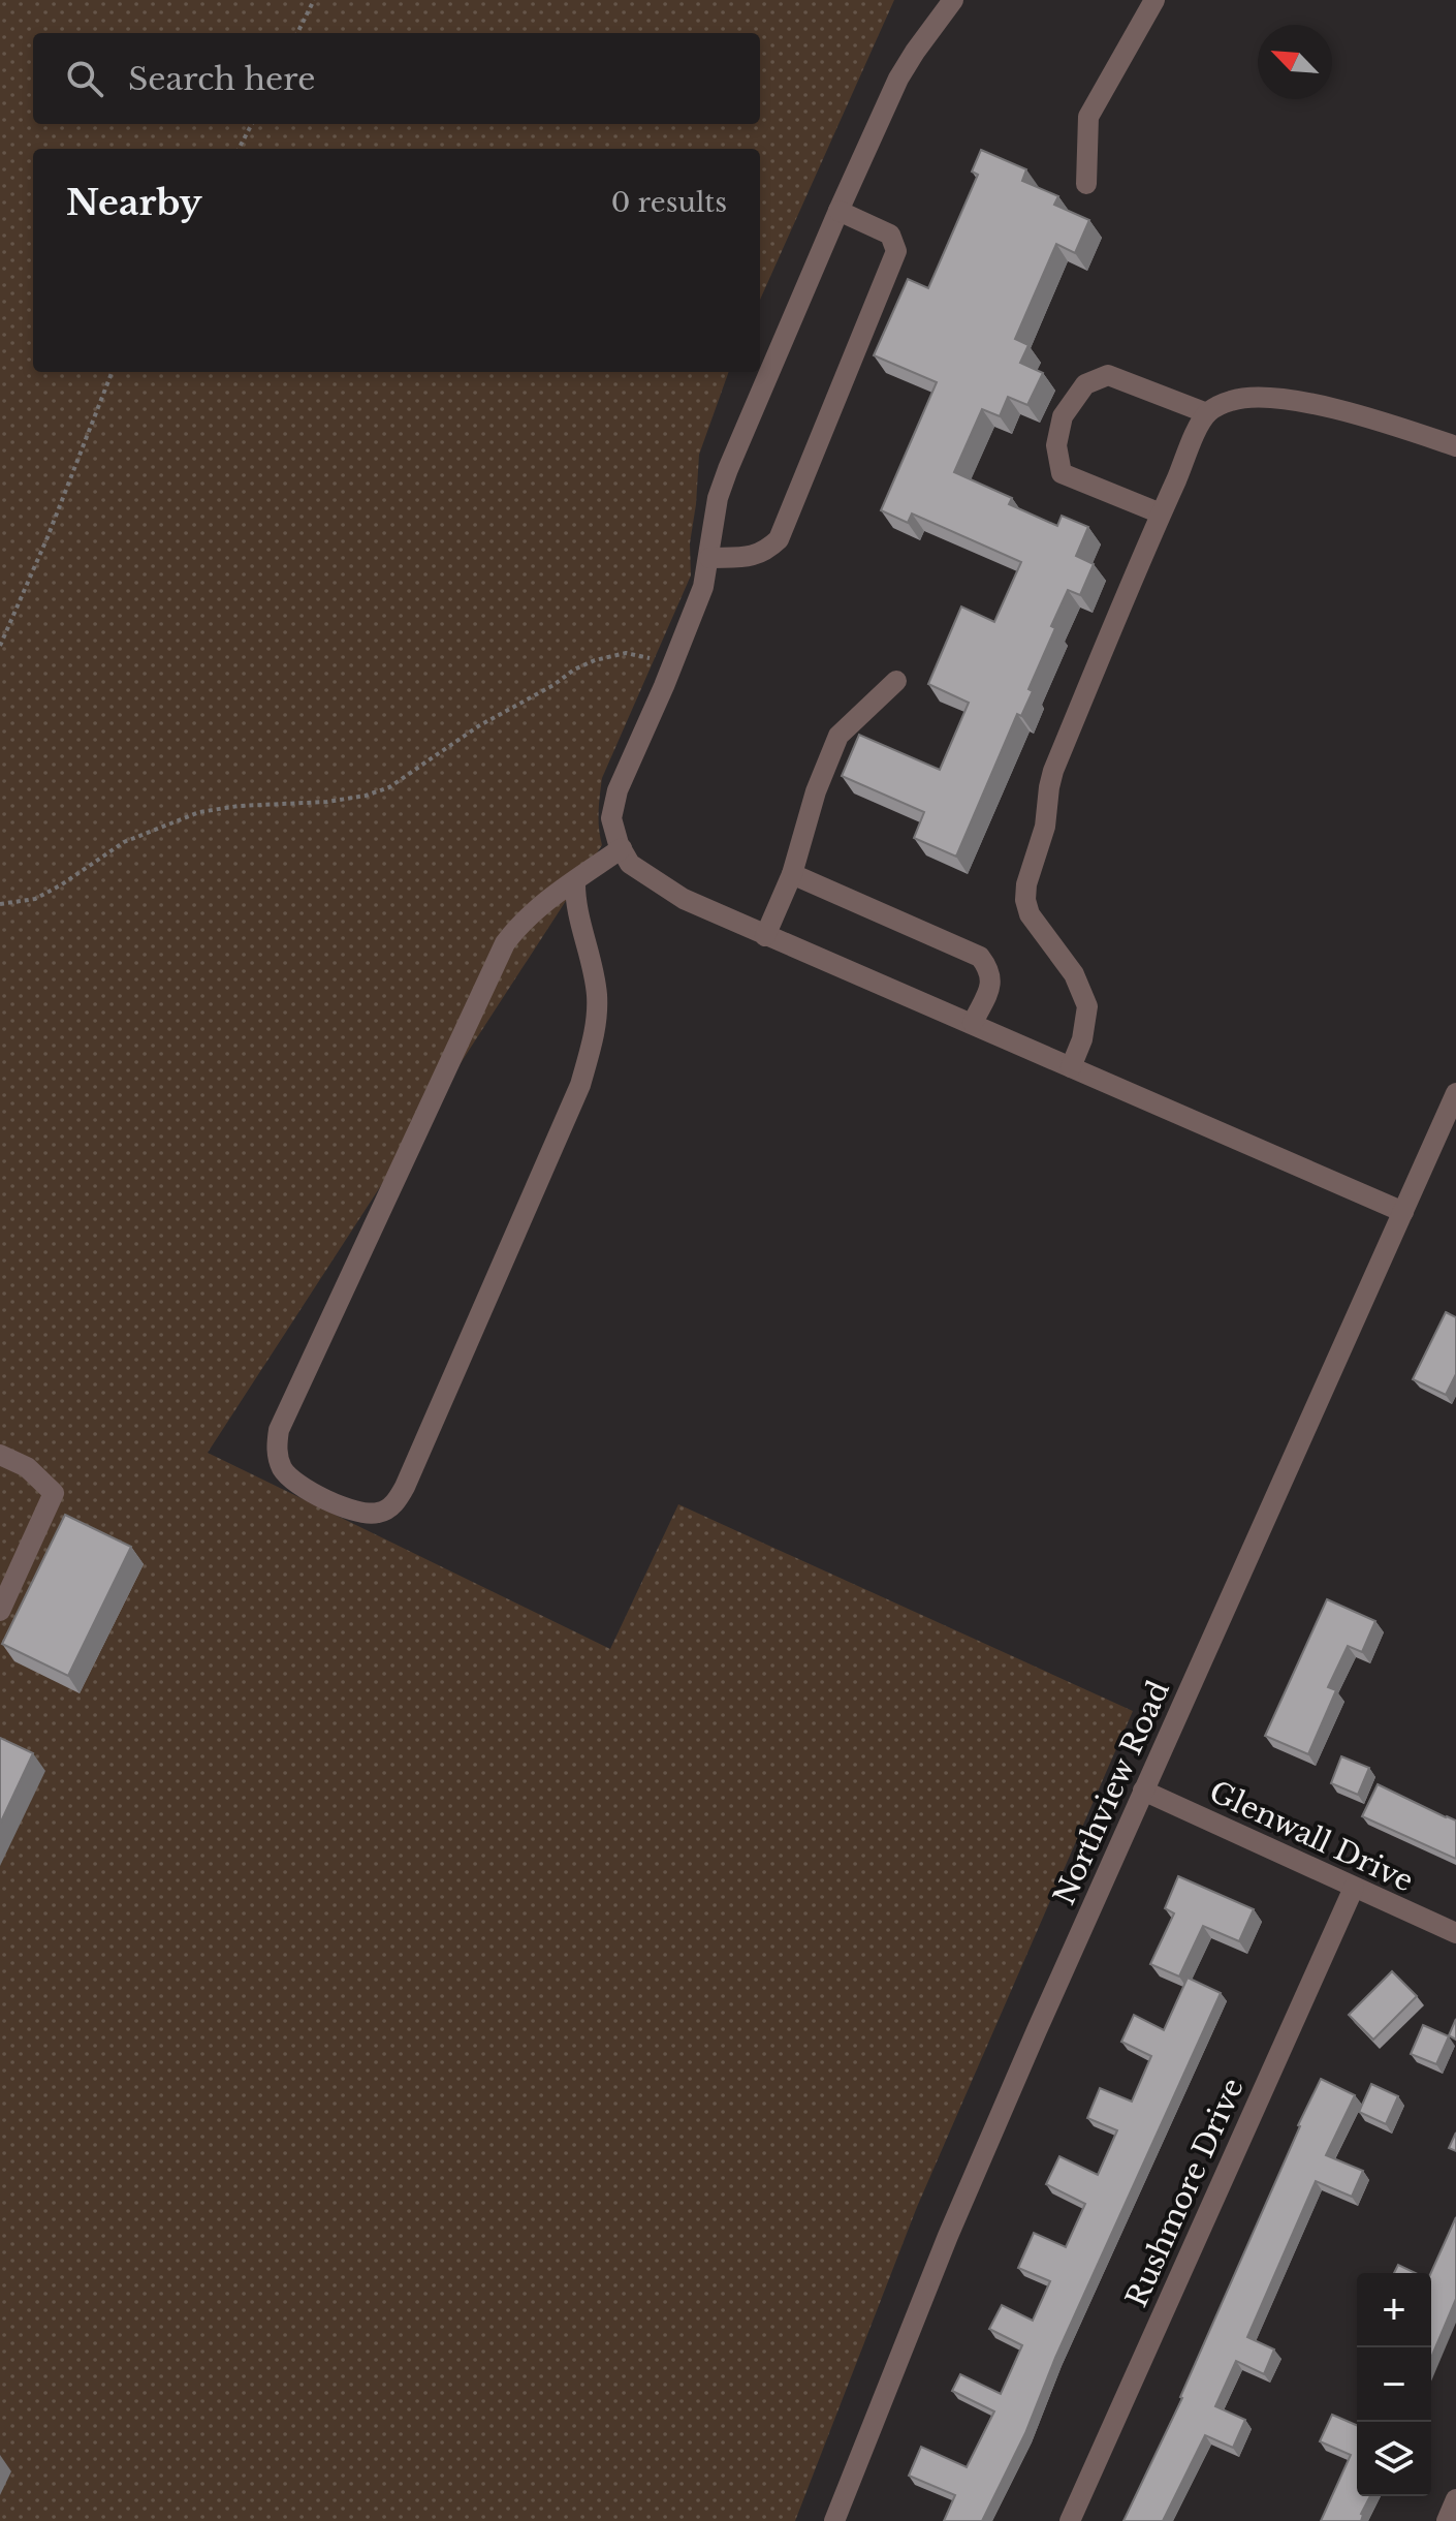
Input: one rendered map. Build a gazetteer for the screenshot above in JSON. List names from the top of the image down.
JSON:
{
  "streets": {
    "street": ["Northview Road", "Glenwall Drive", "Rushmore Drive"]
  },
  "crossings": [
    ["Northview Road", "Glenwall Drive"],
    ["Glenwall Drive", "Rushmore Drive"]
  ],
  "north": "top left",
  "page": {
    "search": "Search here",
    "heading": ["Nearby", "0 results"],
    "map_buttons": ["+", "−"]
  }
}
